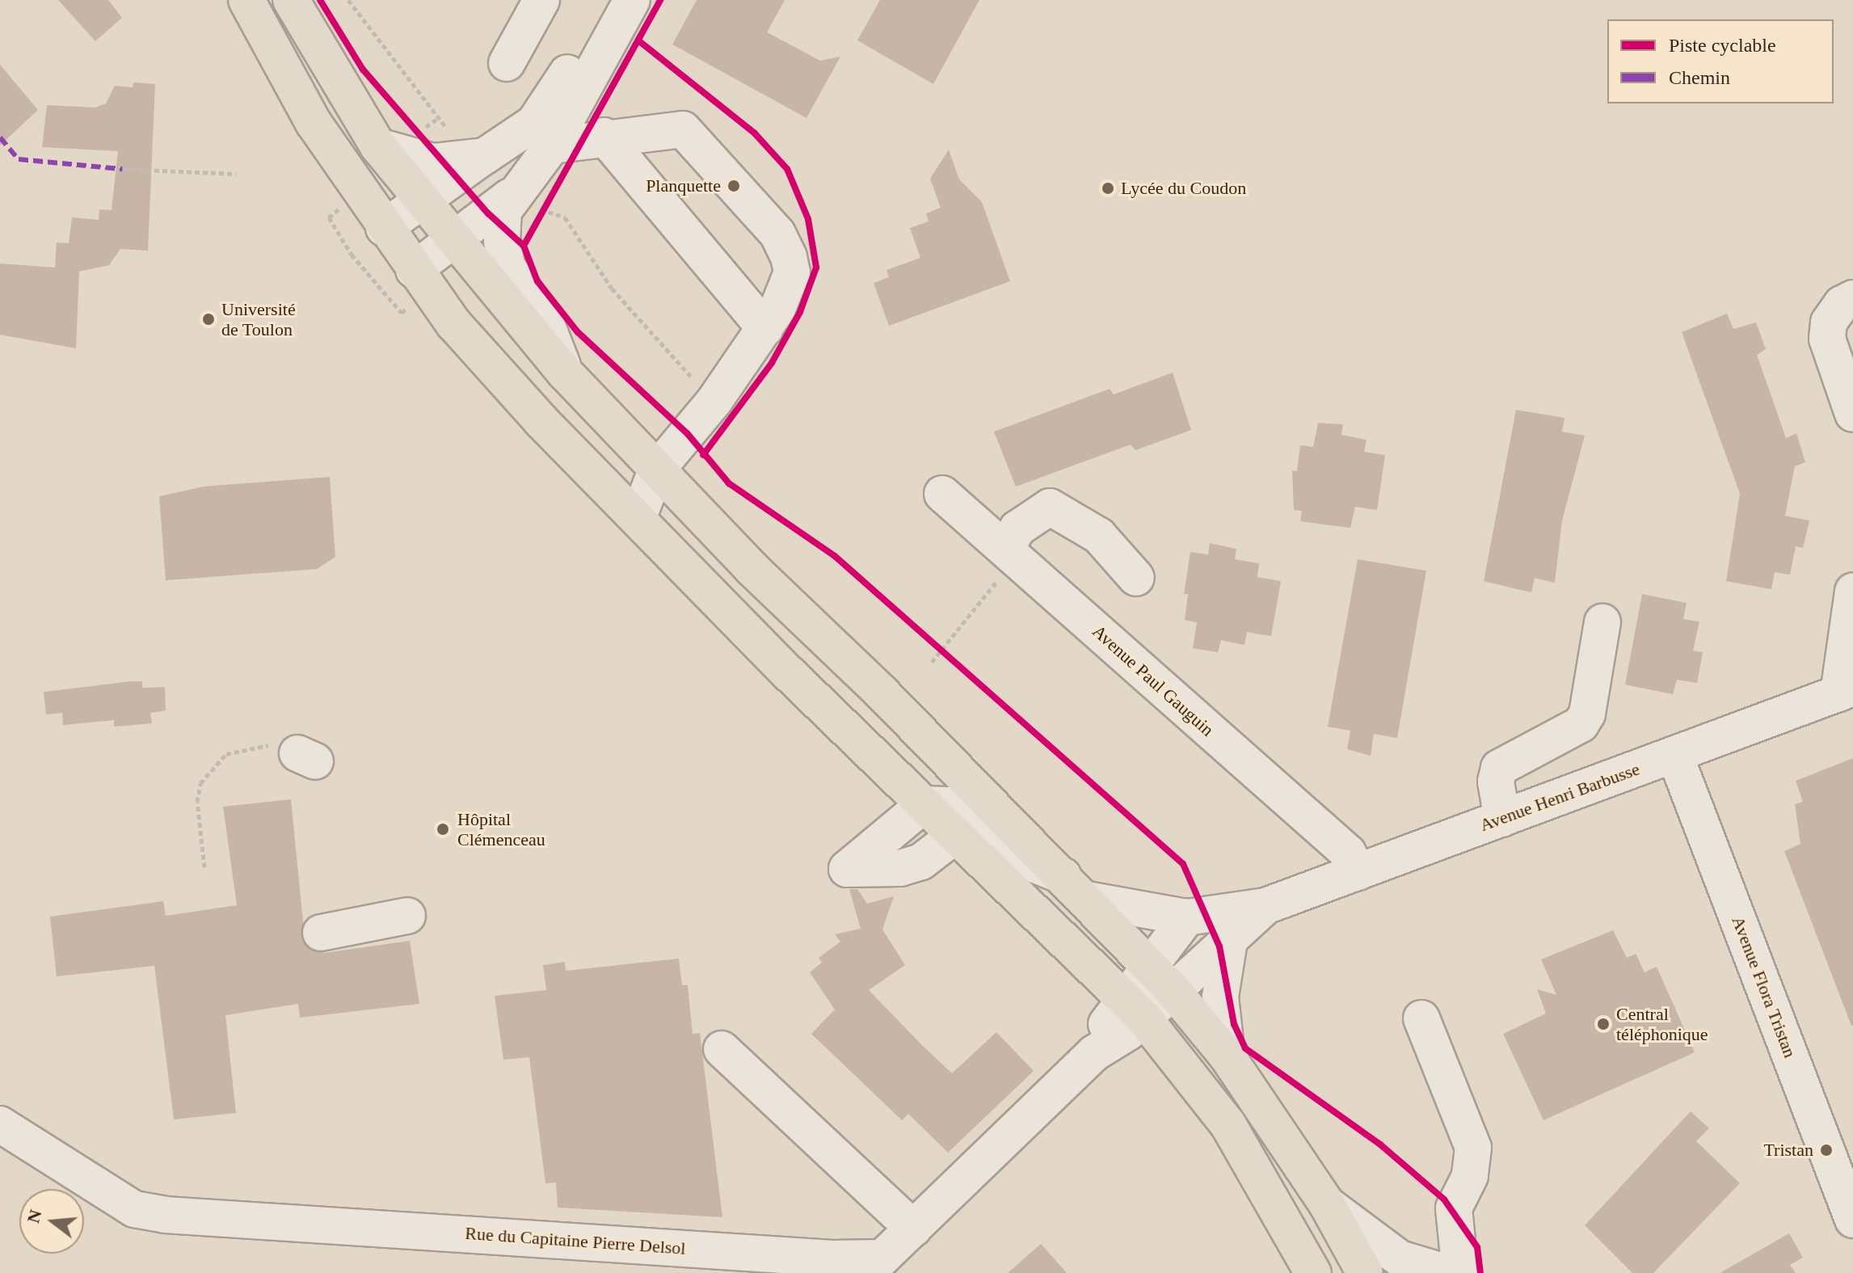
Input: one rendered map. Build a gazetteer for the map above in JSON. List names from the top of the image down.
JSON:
{
  "streets": {
    "street": [
      "Avenue Paul Gauguin",
      "Avenue Henri Barbusse",
      "Avenue Flora Tristan",
      "Rue du Capitaine Pierre Delsol"
    ]
  },
  "crossings": [
    ["Avenue Paul Gauguin", "Avenue Henri Barbusse"],
    ["Avenue Henri Barbusse", "Avenue Flora Tristan"],
    ["Avenue Henri Barbusse", "Rue du Capitaine Pierre Delsol"]
  ],
  "places": [
    "Planquette",
    "Lycée du Coudon",
    "Université de Toulon",
    "Hôpital Clémenceau",
    "Central téléphonique",
    "Tristan"
  ],
  "legend": ["Piste cyclable", "Chemin"],
  "north": "left"
}
